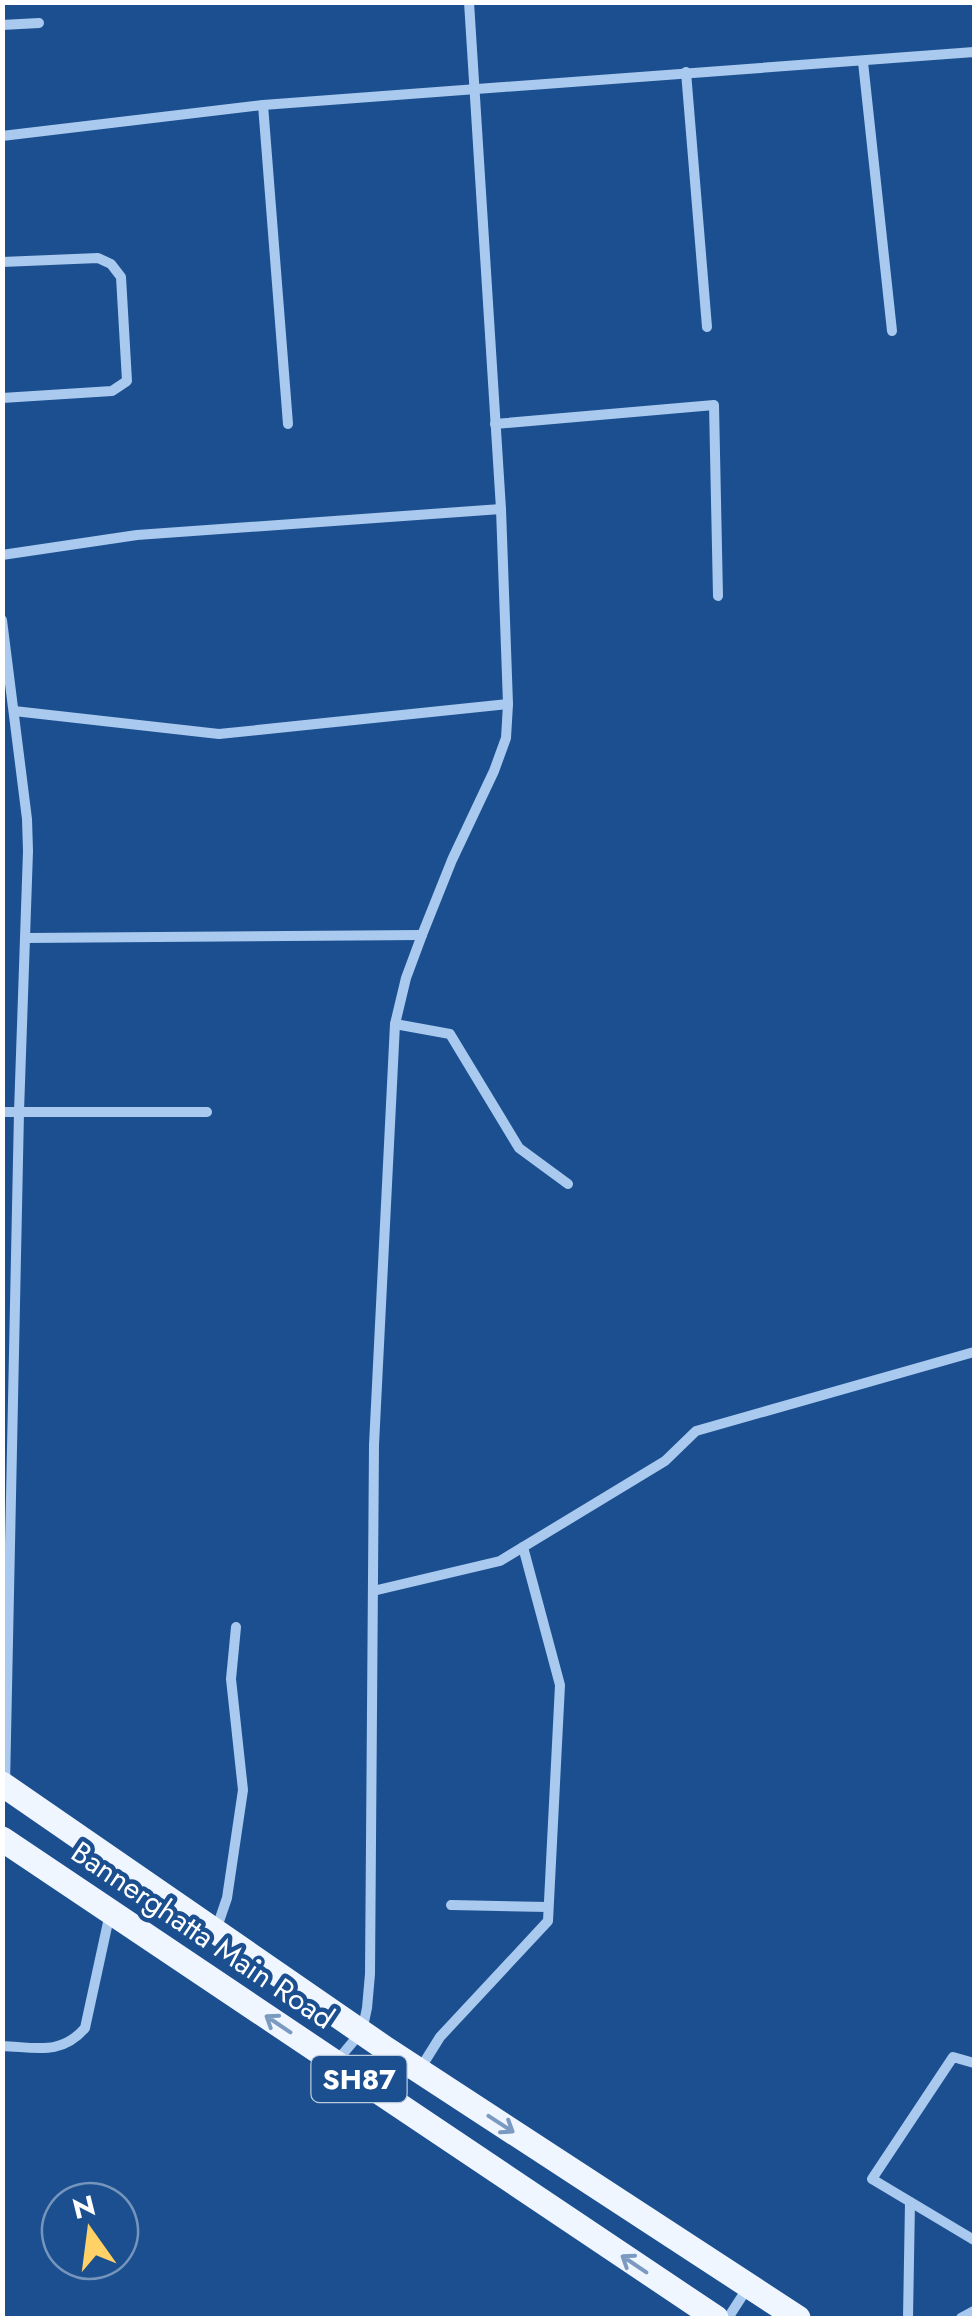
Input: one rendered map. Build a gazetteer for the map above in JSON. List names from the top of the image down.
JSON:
{
  "streets": {
    "main road": ["Bannerghatta Main Road", "SH87"]
  },
  "north": "top"
}
